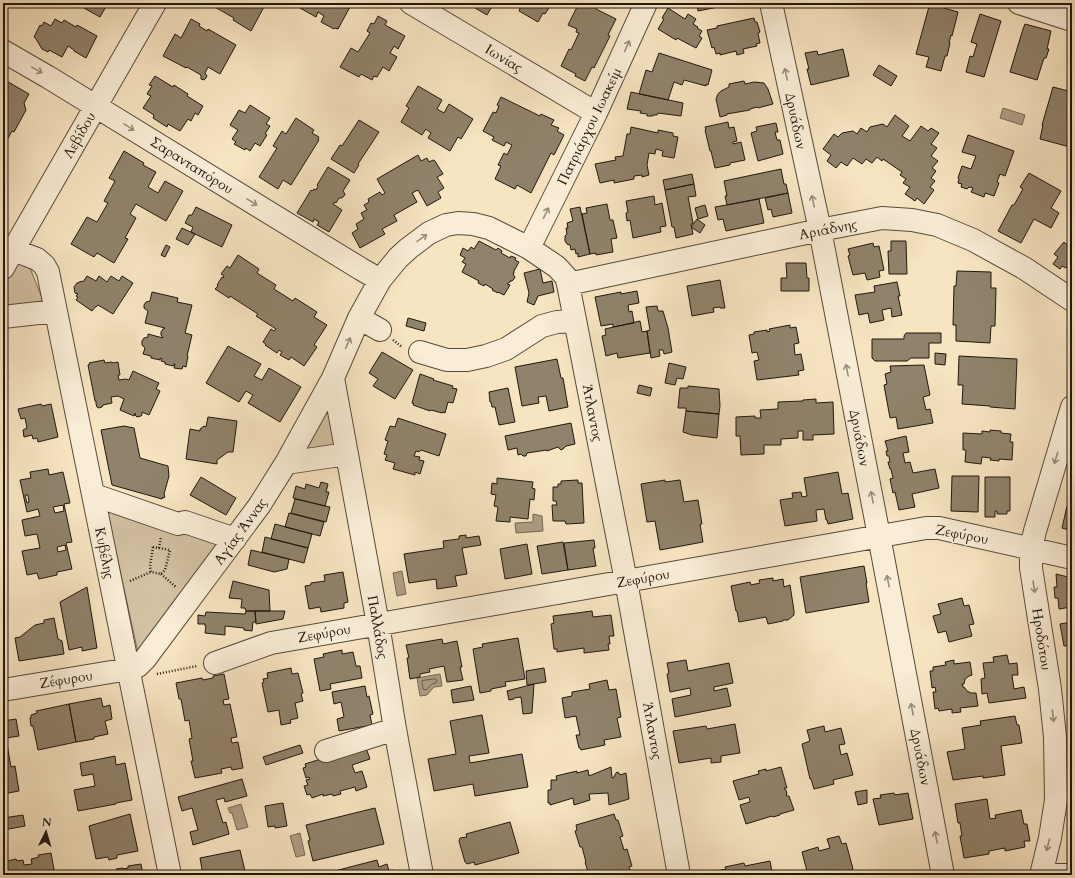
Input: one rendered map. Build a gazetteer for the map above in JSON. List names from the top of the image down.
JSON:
{
  "streets": {
    "street": [
      "Ιωνίας",
      "Δρυάδων",
      "Πατριάρχου Ιωακείμ",
      "Λεβίδου",
      "Σαρανταπόρου",
      "Αριάδνης",
      "Άτλαντος",
      "Αγίας Άννας",
      "Ζεφύρου",
      "Κυβέλης",
      "Παλλάδος",
      "Ηροδότου",
      "Ζέφυρου"
    ]
  },
  "crossings": [
    ["Ιωνίας", "Πατριάρχου Ιωακείμ"],
    ["Δρυάδων", "Αριάδνης"],
    ["Δρυάδων", "Ζεφύρου"],
    ["Πατριάρχου Ιωακείμ", "Άτλαντος"],
    ["Λεβίδου", "Σαρανταπόρου"],
    ["Λεβίδου", "Κυβέλης"],
    ["Σαρανταπόρου", "Άτλαντος"],
    ["Αριάδνης", "Άτλαντος"],
    ["Άτλαντος", "Αγίας Άννας"],
    ["Άτλαντος", "Ζεφύρου"],
    ["Άτλαντος", "Παλλάδος"],
    ["Αγίας Άννας", "Κυβέλης"],
    ["Αγίας Άννας", "Παλλάδος"],
    ["Αγίας Άννας", "Ζέφυρου"],
    ["Ζεφύρου", "Παλλάδος"],
    ["Ζεφύρου", "Ηροδότου"],
    ["Κυβέλης", "Ζέφυρου"]
  ],
  "one_way": [
    "Δρυάδων",
    "Πατριάρχου Ιωακείμ",
    "Σαρανταπόρου",
    "Ηροδότου"
  ],
  "north": "top"
}
